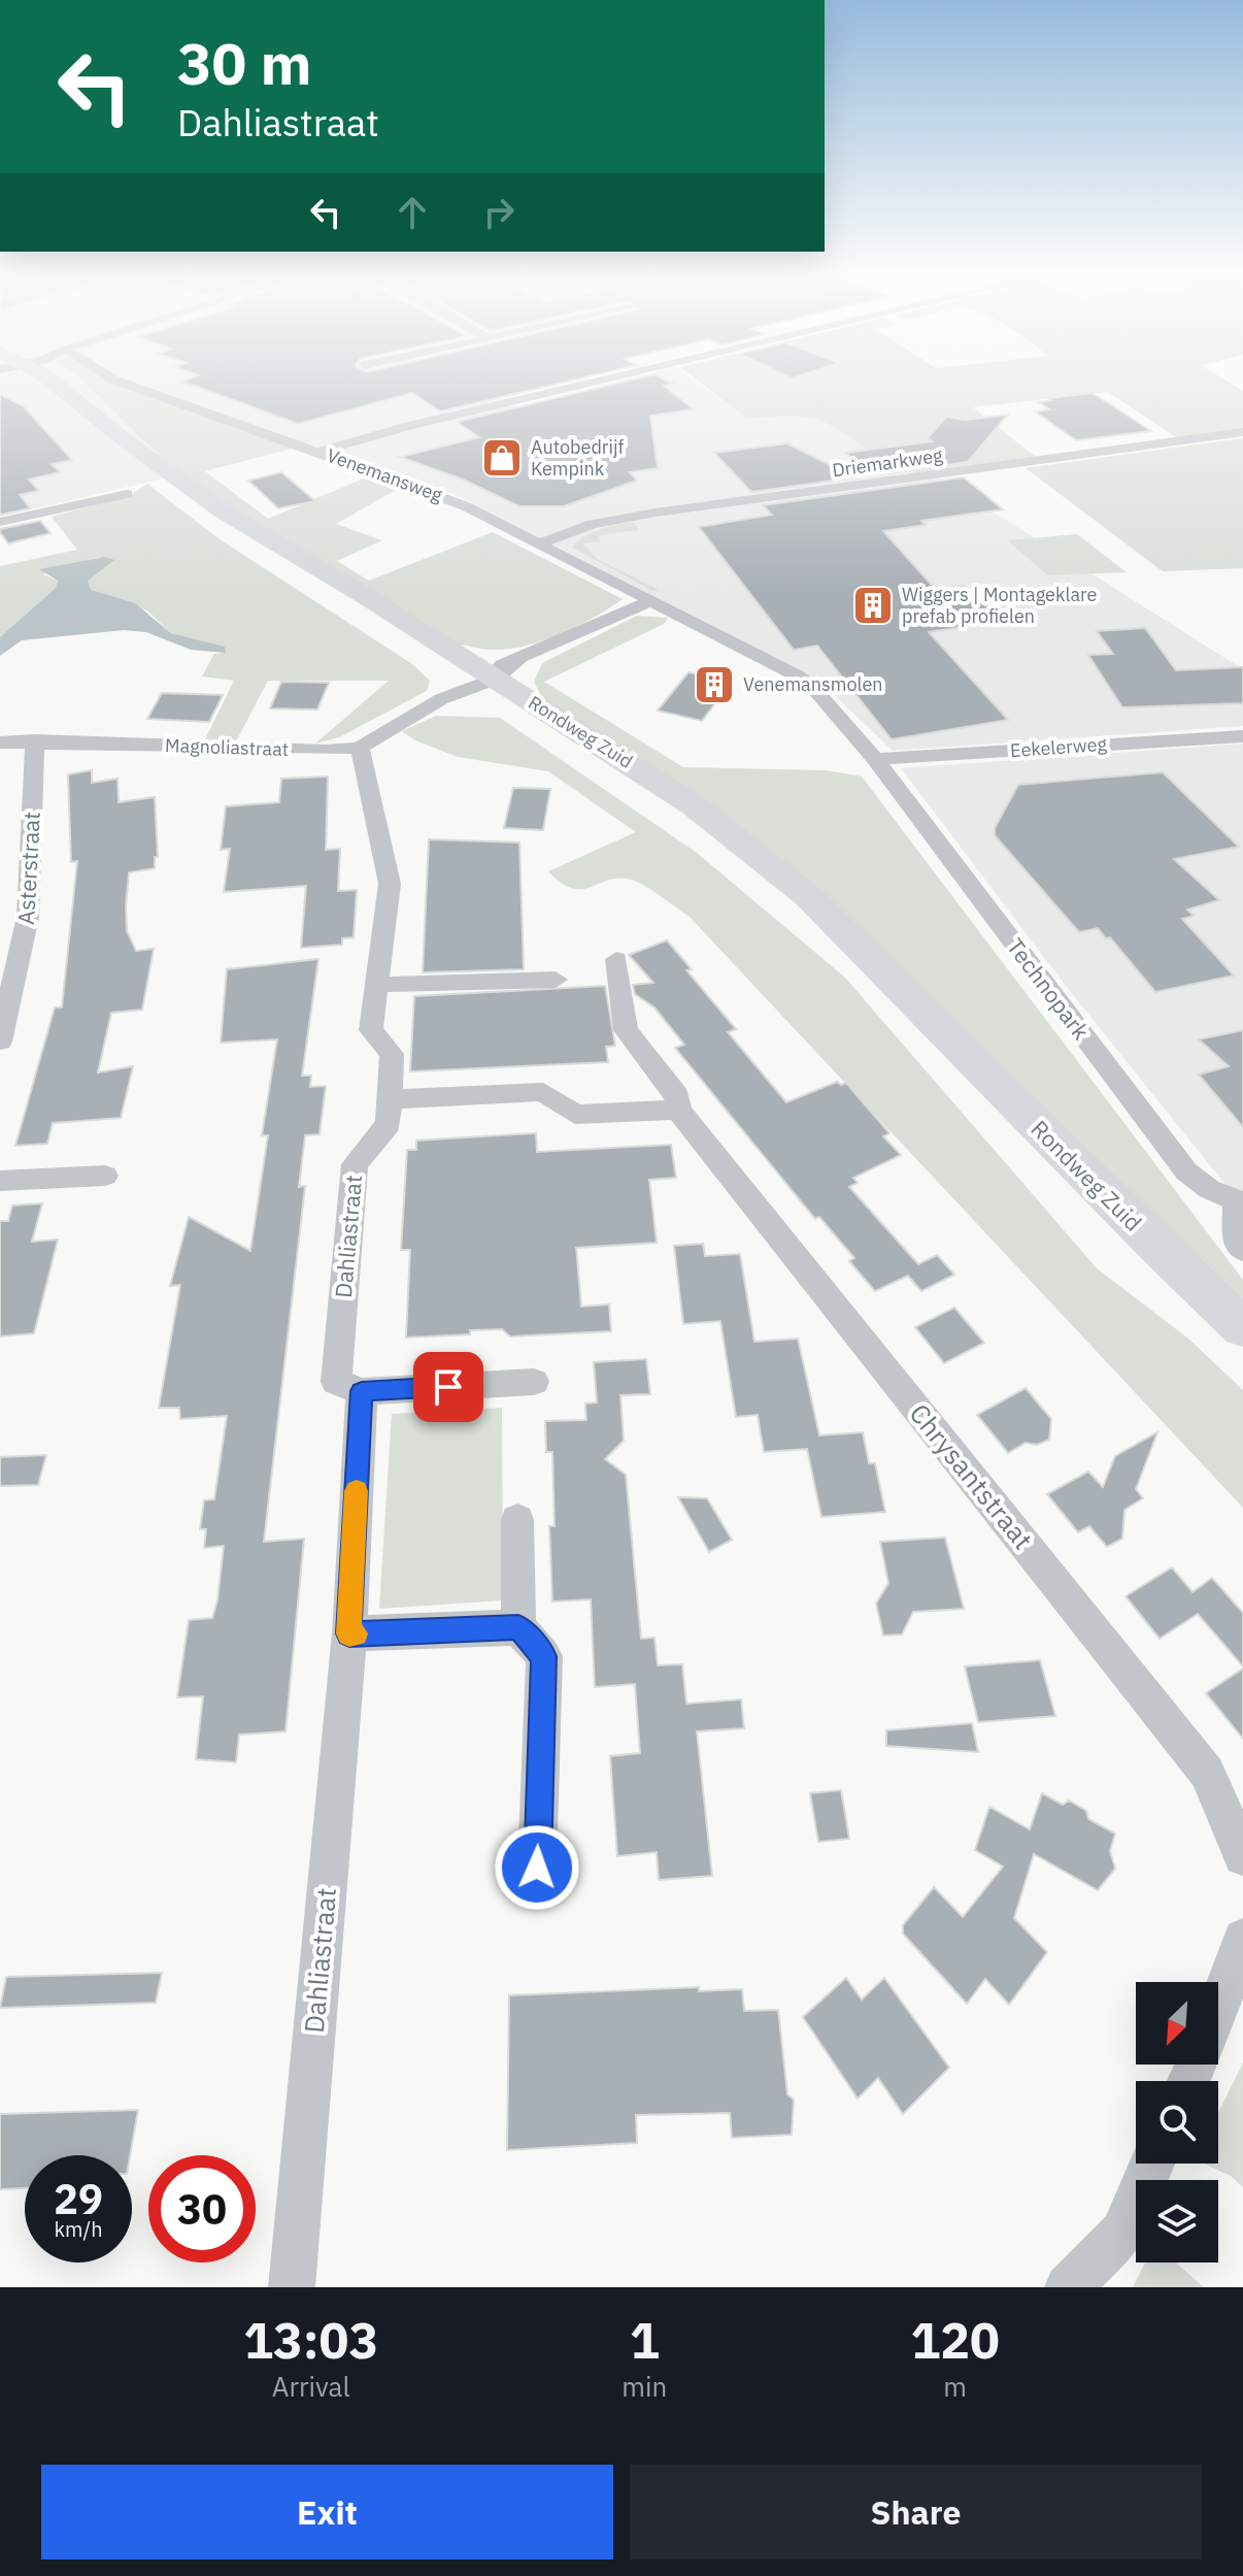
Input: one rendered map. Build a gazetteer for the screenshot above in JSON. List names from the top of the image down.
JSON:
{
  "streets": {
    "main road": ["Rondweg Zuid"],
    "street": [
      "Driemarkweg",
      "Venemansweg",
      "Magnoliastraat",
      "Eekelerweg",
      "Asterstraat",
      "Technopark",
      "Dahliastraat",
      "Chrysantstraat"
    ]
  },
  "crossings": [
    ["Driemarkweg", "Venemansweg"],
    ["Venemansweg", "Eekelerweg"],
    ["Venemansweg", "Technopark"],
    ["Rondweg Zuid", "Magnoliastraat"],
    ["Magnoliastraat", "Asterstraat"],
    ["Magnoliastraat", "Dahliastraat"],
    ["Eekelerweg", "Technopark"]
  ],
  "places": {
    "shop": ["Autobedrijf Kempink"],
    "building": ["Wiggers | Montageklare prefab profielen", "Venemansmolen"]
  },
  "north": "bottom left",
  "page": {
    "turn": ["30 m", "Dahliastraat"],
    "speed": "29 km/h",
    "limit": "30",
    "eta": [
      "13:03",
      "Arrival",
      "1",
      "min",
      "120",
      "m"
    ],
    "buttons": ["Exit", "Share"]
  }
}
